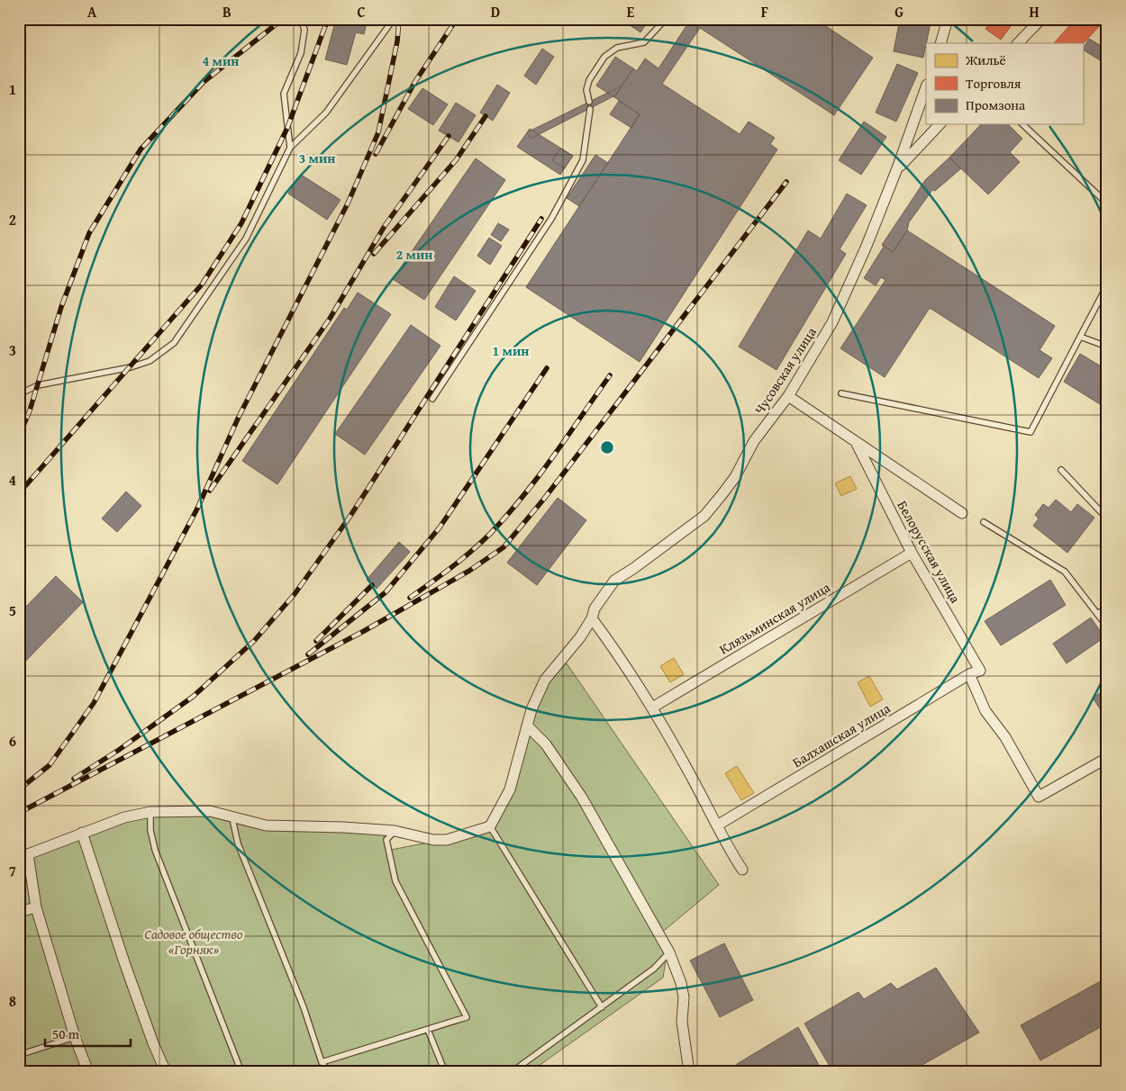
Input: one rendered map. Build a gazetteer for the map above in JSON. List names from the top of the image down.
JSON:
{
  "streets": {
    "street": [
      "Чусовская улица",
      "Белорусская улица",
      "Клязьминская улица",
      "Балхашская улица"
    ]
  },
  "crossings": [
    ["Белорусская улица", "Клязьминская улица"],
    ["Белорусская улица", "Балхашская улица"]
  ],
  "parks": ["Садовое общество «Горняк»"],
  "legend": ["Жильё", "Торговля", "Промзона"],
  "scale_bar": "50 m",
  "grid": {
    "columns": [
      "A",
      "B",
      "C",
      "D",
      "E",
      "F",
      "G",
      "H"
    ],
    "rows": [
      "1",
      "2",
      "3",
      "4",
      "5",
      "6",
      "7",
      "8"
    ]
  },
  "rings": [
    "4 мин",
    "3 мин",
    "2 мин",
    "1 мин"
  ]
}
